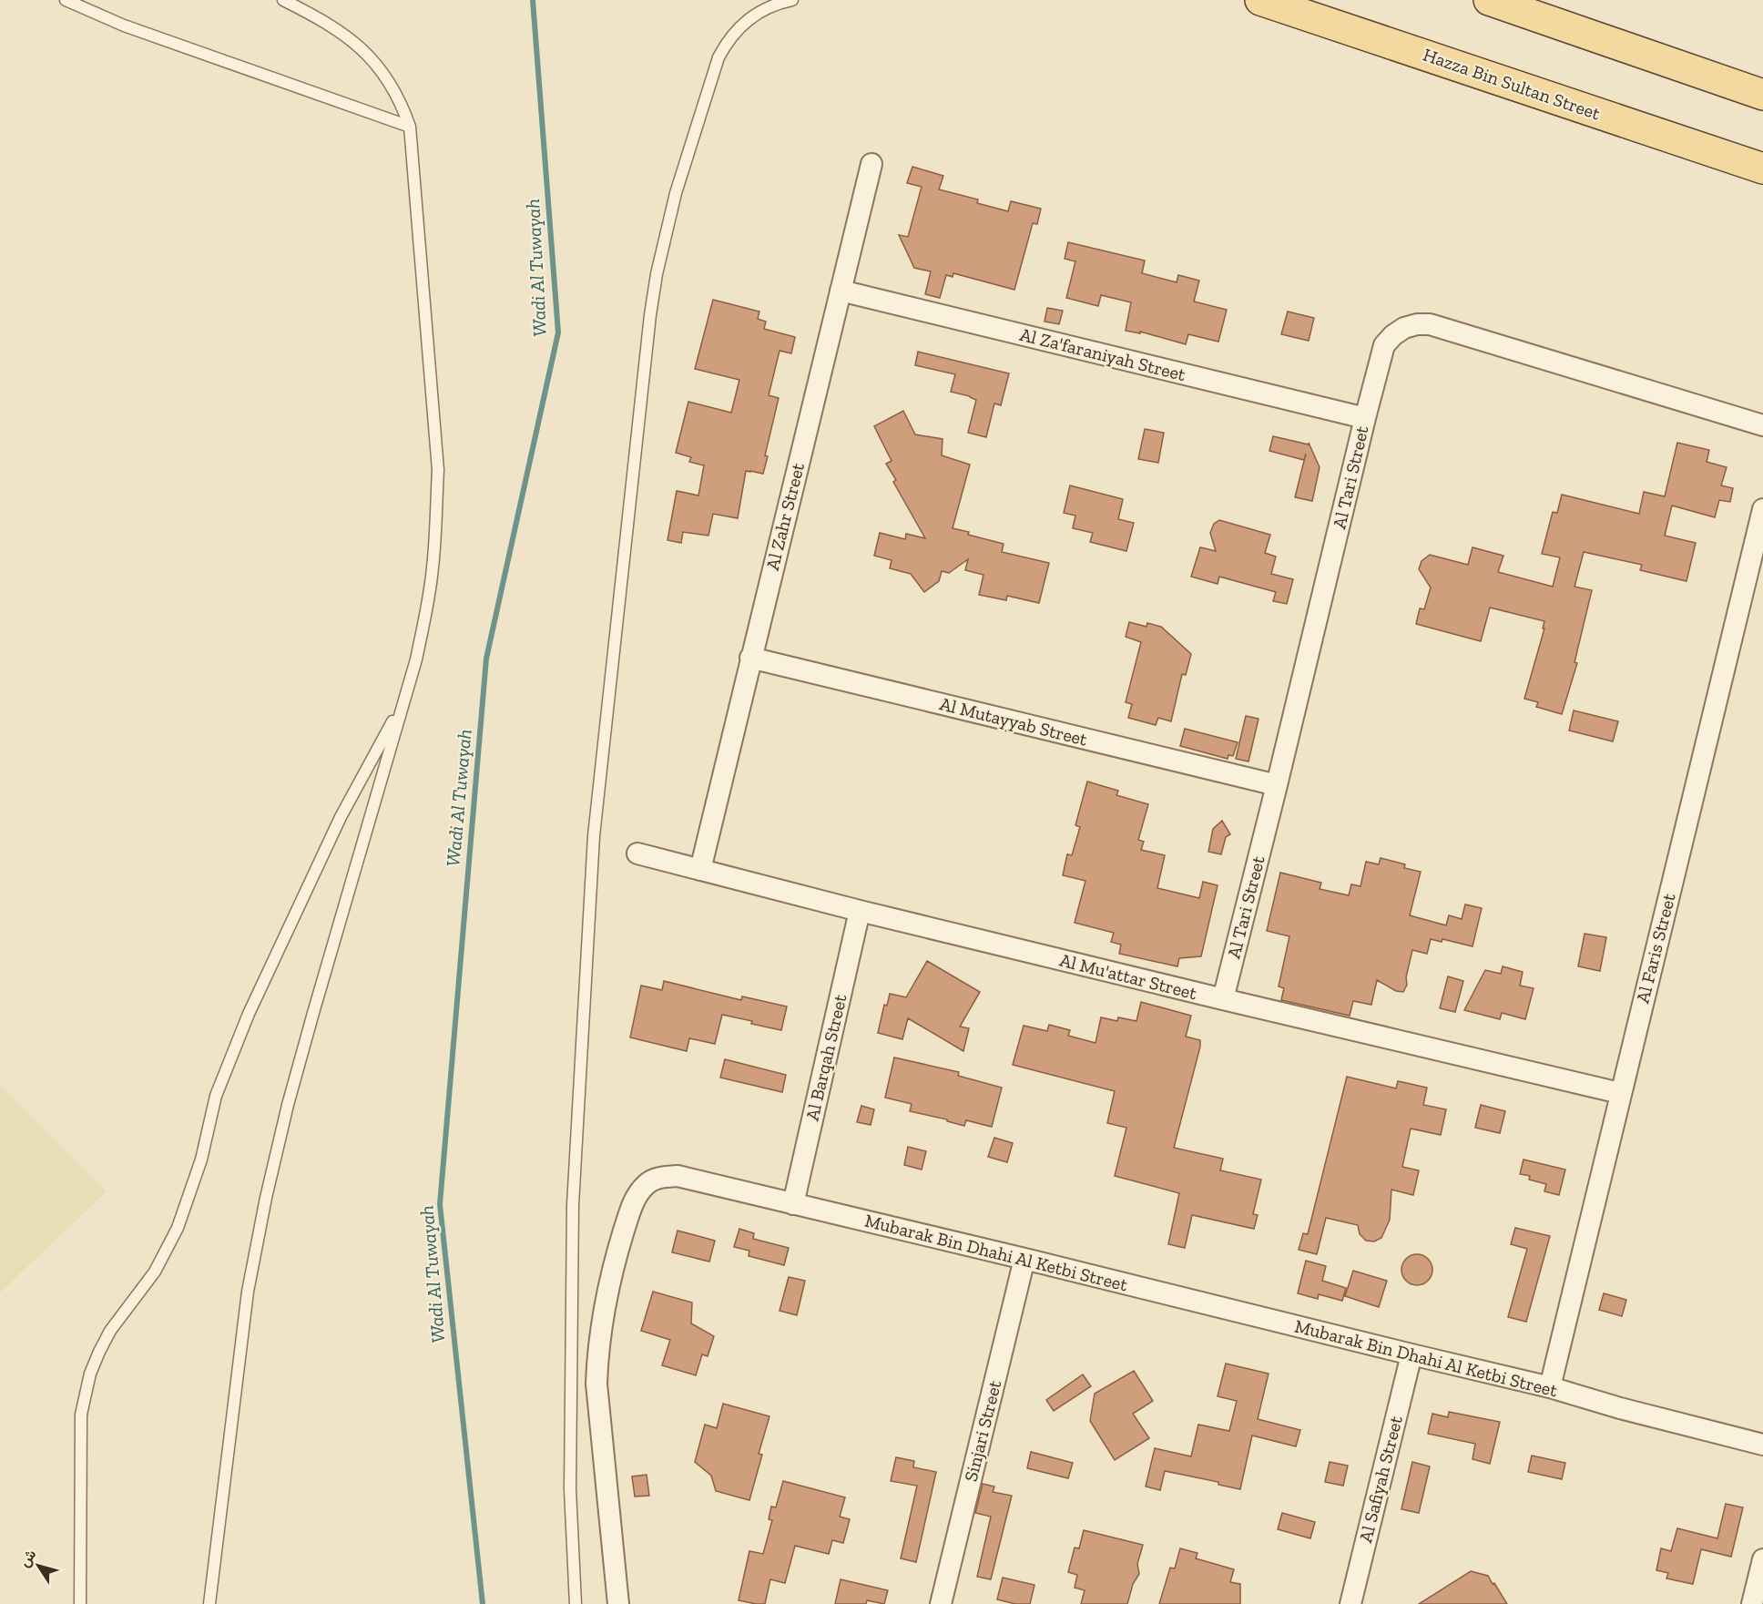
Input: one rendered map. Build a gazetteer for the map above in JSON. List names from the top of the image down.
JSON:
{
  "streets": {
    "main road": ["Hazza Bin Sultan Street"],
    "street": [
      "Al Za'faraniyah Street",
      "Al Tari Street",
      "Al Zahr Street",
      "Al Mutayyab Street",
      "Al Faris Street",
      "Al Mu'attar Street",
      "Al Barqah Street",
      "Mubarak Bin Dhahi Al Ketbi Street",
      "Sinjari Street",
      "Al Safiyah Street"
    ]
  },
  "crossings": [
    ["Al Za'faraniyah Street", "Al Tari Street"],
    ["Al Za'faraniyah Street", "Al Zahr Street"],
    ["Al Tari Street", "Al Mutayyab Street"],
    ["Al Tari Street", "Al Mu'attar Street"],
    ["Al Zahr Street", "Al Mutayyab Street"],
    ["Al Zahr Street", "Al Mu'attar Street"],
    ["Al Faris Street", "Al Mu'attar Street"],
    ["Al Faris Street", "Mubarak Bin Dhahi Al Ketbi Street"],
    ["Al Mu'attar Street", "Al Barqah Street"],
    ["Al Barqah Street", "Mubarak Bin Dhahi Al Ketbi Street"],
    ["Mubarak Bin Dhahi Al Ketbi Street", "Sinjari Street"],
    ["Mubarak Bin Dhahi Al Ketbi Street", "Al Safiyah Street"]
  ],
  "water": ["Wadi Al Tuwayah"],
  "north": "top left"
}
